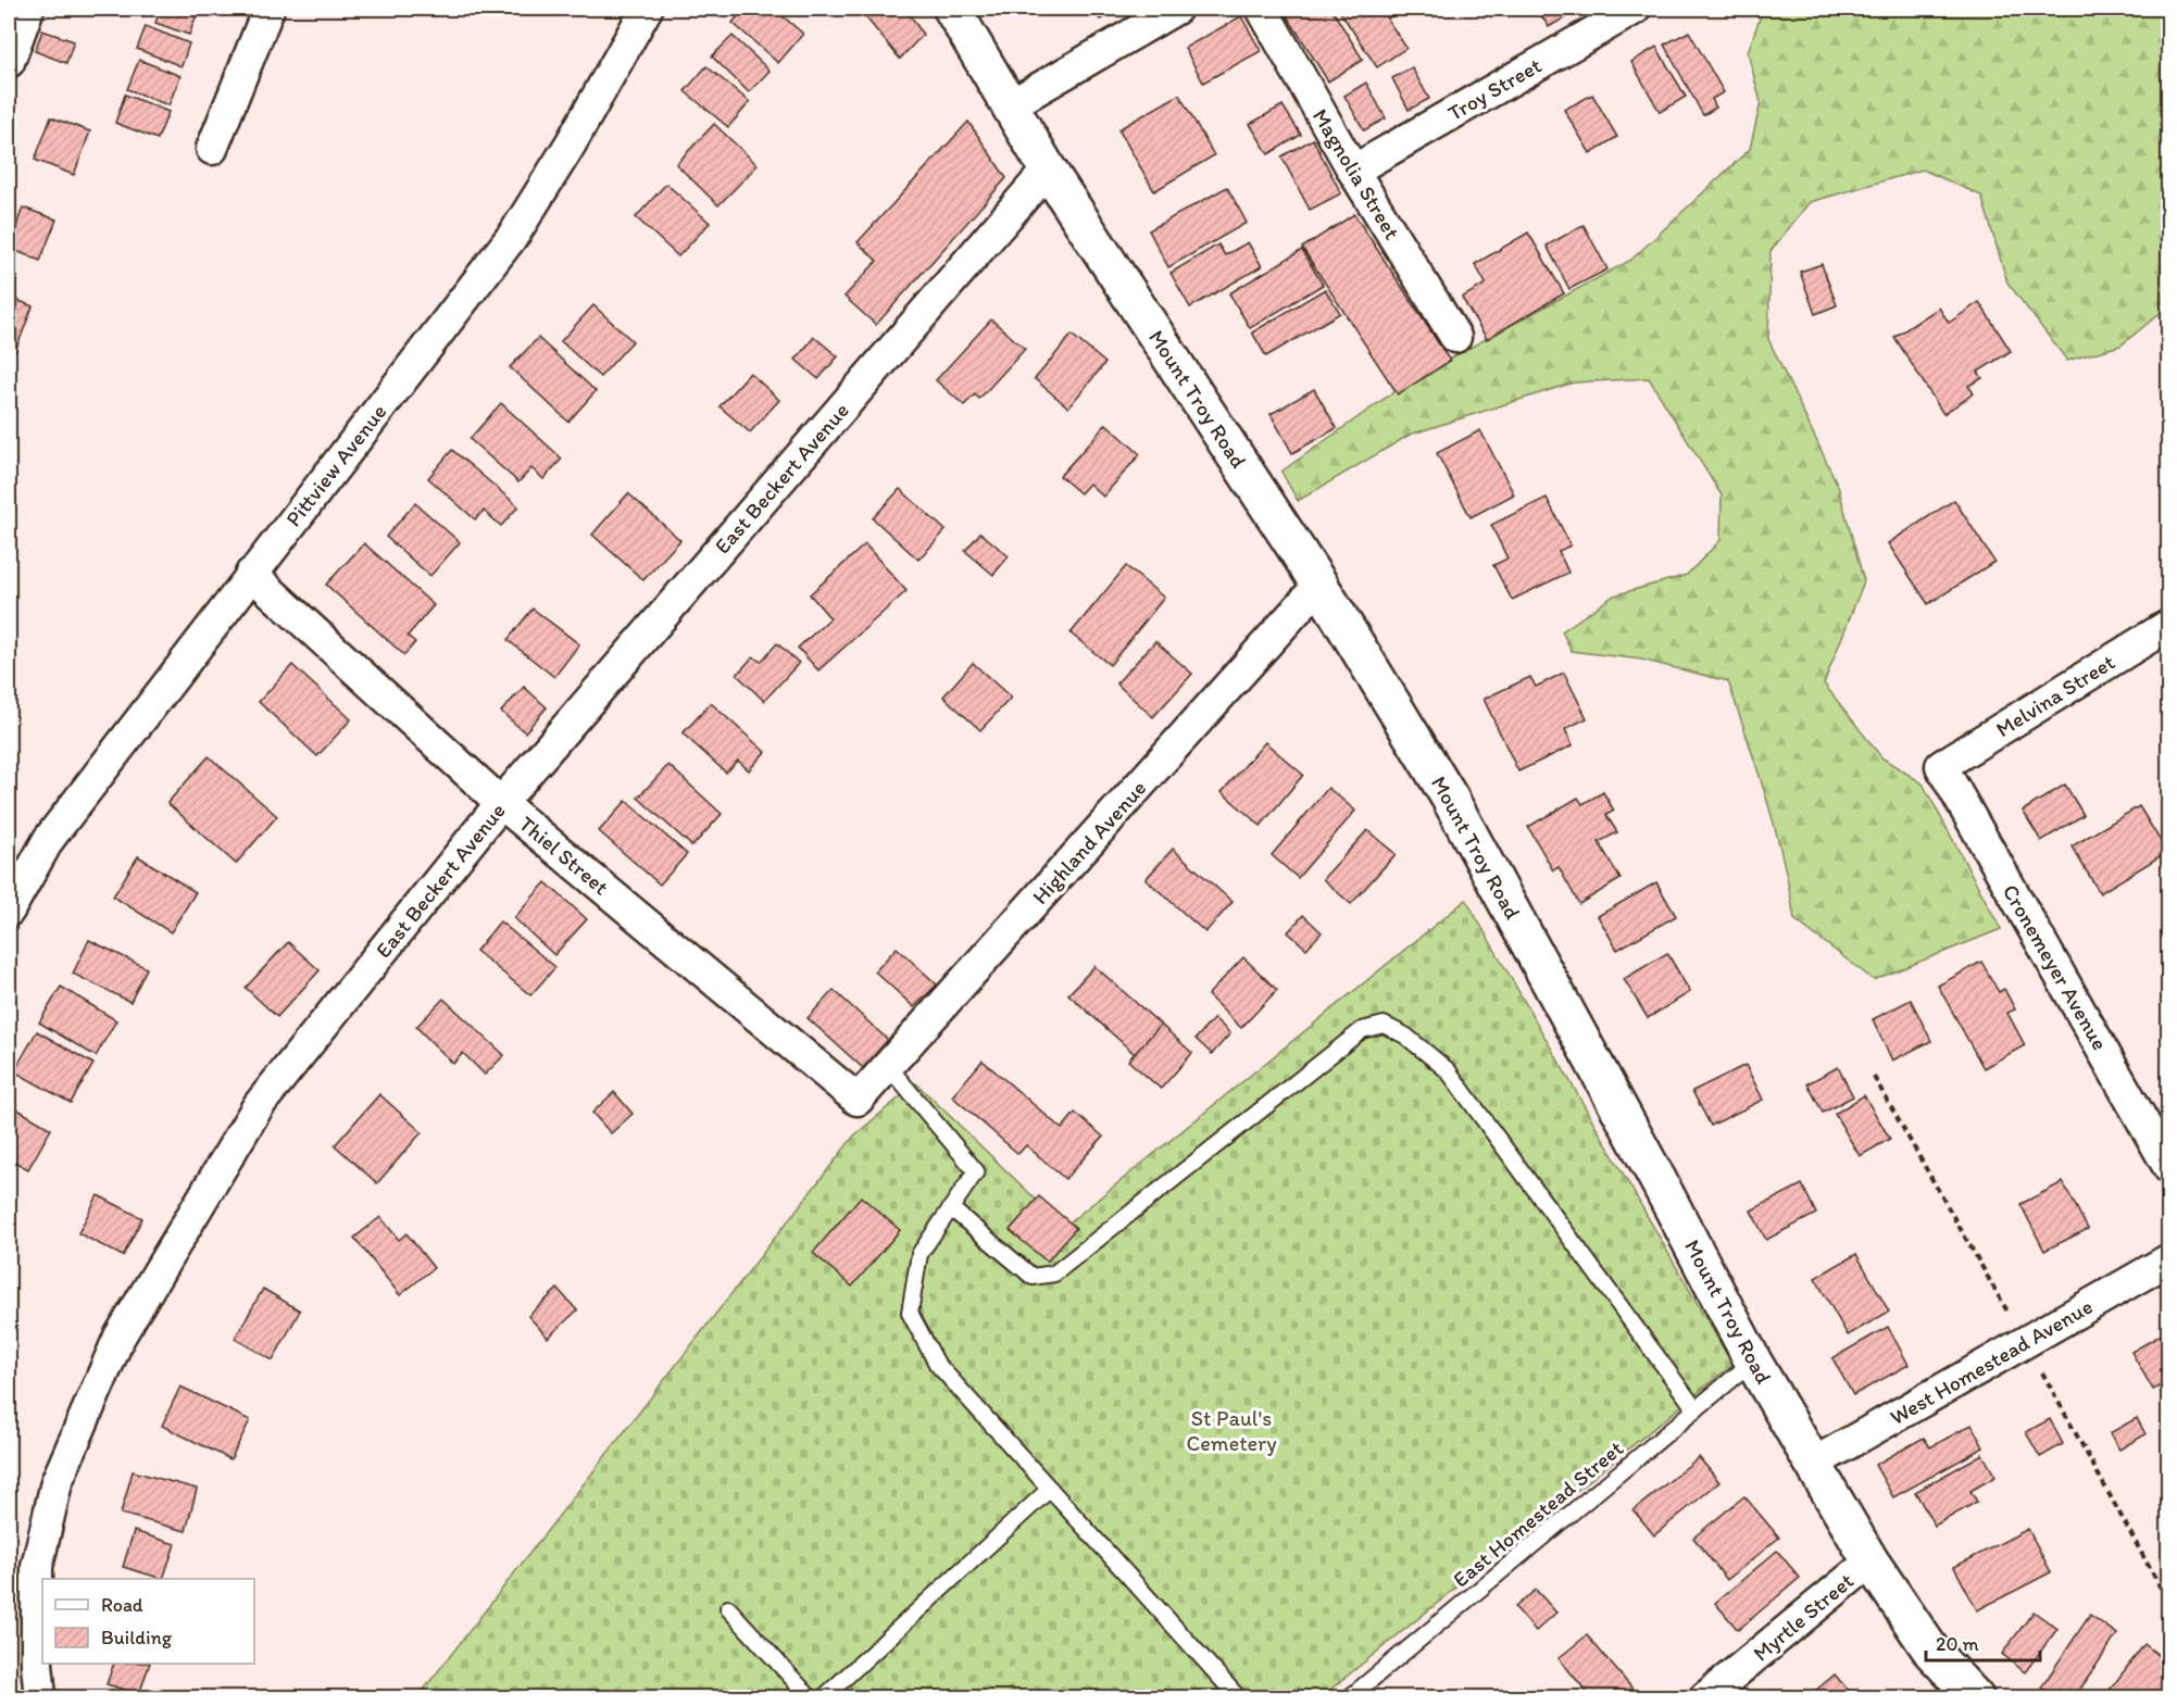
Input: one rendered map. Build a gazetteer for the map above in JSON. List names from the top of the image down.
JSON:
{
  "streets": {
    "street": [
      "Troy Street",
      "Magnolia Street",
      "Mount Troy Road",
      "Pittview Avenue",
      "East Beckert Avenue",
      "Melvina Street",
      "Highland Avenue",
      "Thiel Street",
      "Cronemeyer Avenue",
      "West Homestead Avenue",
      "Myrtle Street"
    ],
    "lane": ["East Homestead Street"]
  },
  "crossings": [
    ["Troy Street", "Magnolia Street"],
    ["Mount Troy Road", "East Beckert Avenue"],
    ["Mount Troy Road", "Highland Avenue"],
    ["Mount Troy Road", "West Homestead Avenue"],
    ["Mount Troy Road", "East Homestead Street"],
    ["Mount Troy Road", "Myrtle Street"],
    ["Pittview Avenue", "Thiel Street"],
    ["East Beckert Avenue", "Thiel Street"],
    ["Melvina Street", "Cronemeyer Avenue"],
    ["Highland Avenue", "Thiel Street"]
  ],
  "parks": ["St Paul's Cemetery"],
  "legend": ["Road", "Building"],
  "scale_bar": "20 m"
}
